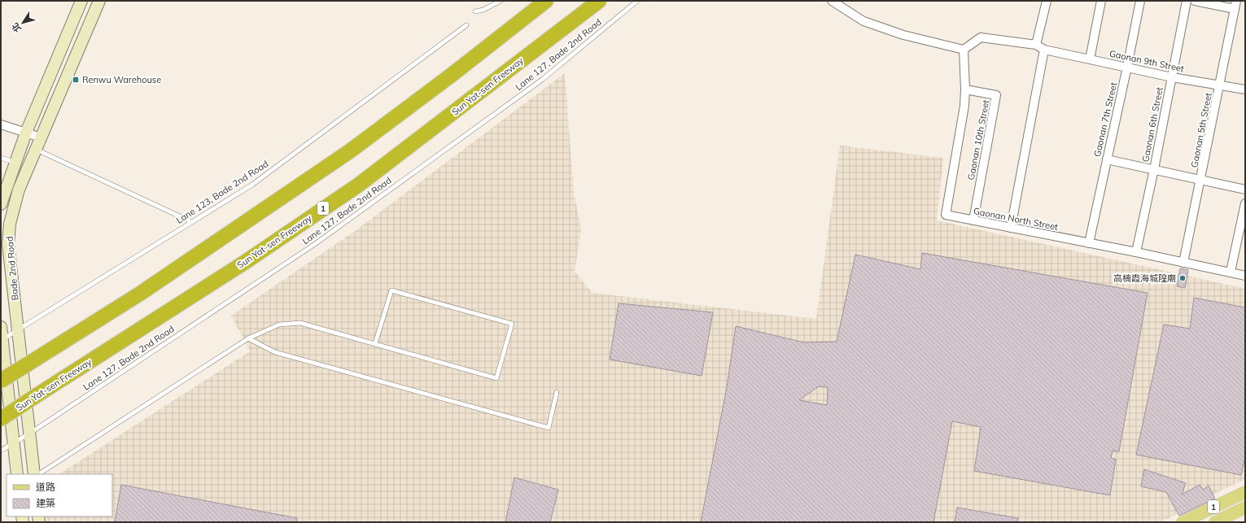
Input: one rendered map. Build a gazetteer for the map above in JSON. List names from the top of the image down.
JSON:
{
  "streets": {
    "highway": ["Sun Yat-sen Freeway", "1"],
    "street": [
      "Gaonan 9th Street",
      "Gaonan 7th Street",
      "Gaonan 6th Street",
      "Gaonan 5th Street",
      "Gaonan 10th Street",
      "Gaonan North Street",
      "Bade 2nd Road"
    ],
    "lane": ["Lane 127, Bade 2nd Road", "Lane 123, Bade 2nd Road"]
  },
  "crossings": [
    ["Lane 127, Bade 2nd Road", "Bade 2nd Road"],
    ["Gaonan 9th Street", "Gaonan 7th Street"],
    ["Gaonan 9th Street", "Gaonan 6th Street"],
    ["Gaonan 9th Street", "Gaonan 5th Street"],
    ["Gaonan 9th Street", "Gaonan North Street"],
    ["Gaonan 7th Street", "Gaonan North Street"],
    ["Gaonan 6th Street", "Gaonan North Street"],
    ["Gaonan 5th Street", "Gaonan North Street"],
    ["Gaonan 10th Street", "Gaonan North Street"],
    ["Lane 123, Bade 2nd Road", "Bade 2nd Road"]
  ],
  "places": {
    "transit": ["Renwu Warehouse"],
    "other": ["高楠霞海城隍廟"]
  },
  "legend": ["道路", "建築"],
  "north": "bottom left"
}
